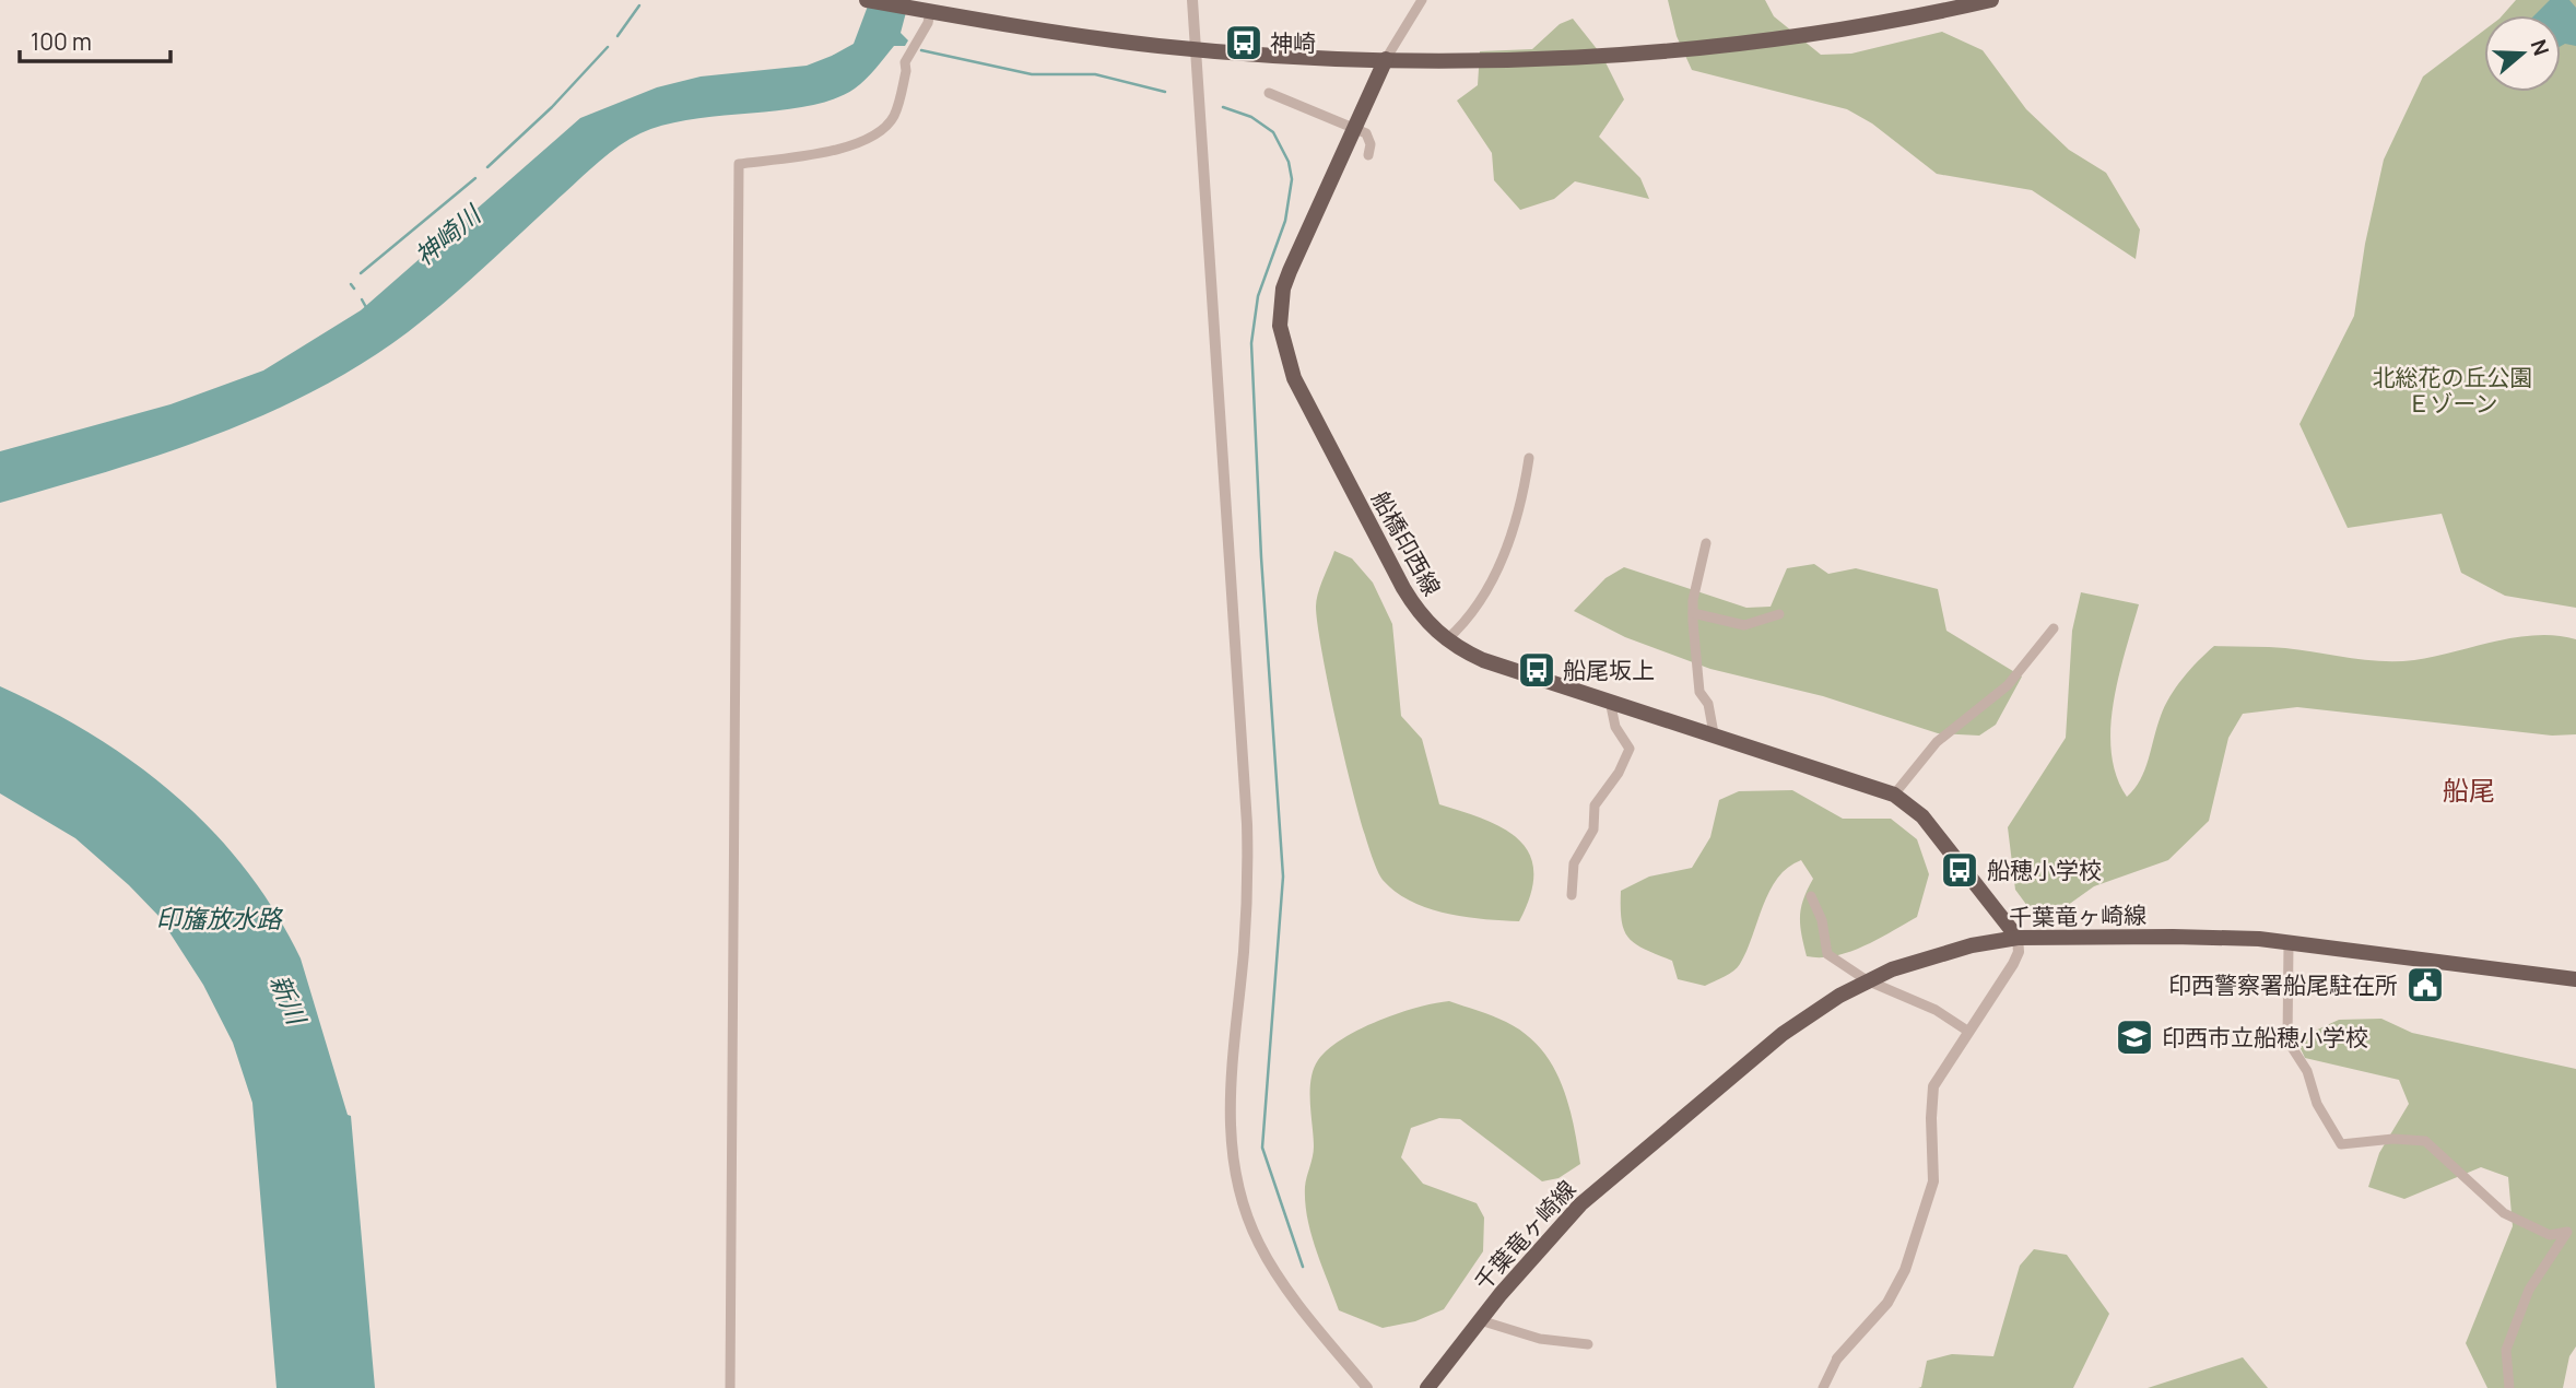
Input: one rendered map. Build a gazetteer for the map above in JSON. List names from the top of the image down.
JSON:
{
  "streets": {
    "main road": ["船橋印西線", "千葉竜ヶ崎線"]
  },
  "crossings": [
    ["船橋印西線", "千葉竜ヶ崎線"]
  ],
  "districts": ["船尾"],
  "water": ["神崎川", "印旛放水路", "新川"],
  "parks": ["北総花の丘公園 Ｅゾーン"],
  "places": {
    "bus stop": ["神崎", "船尾坂上", "船穂小学校"],
    "public building": ["印西警察署船尾駐在所"],
    "school or university": ["印西市立船穂小学校"]
  },
  "scale_bar": "100 m",
  "north": "right"
}
